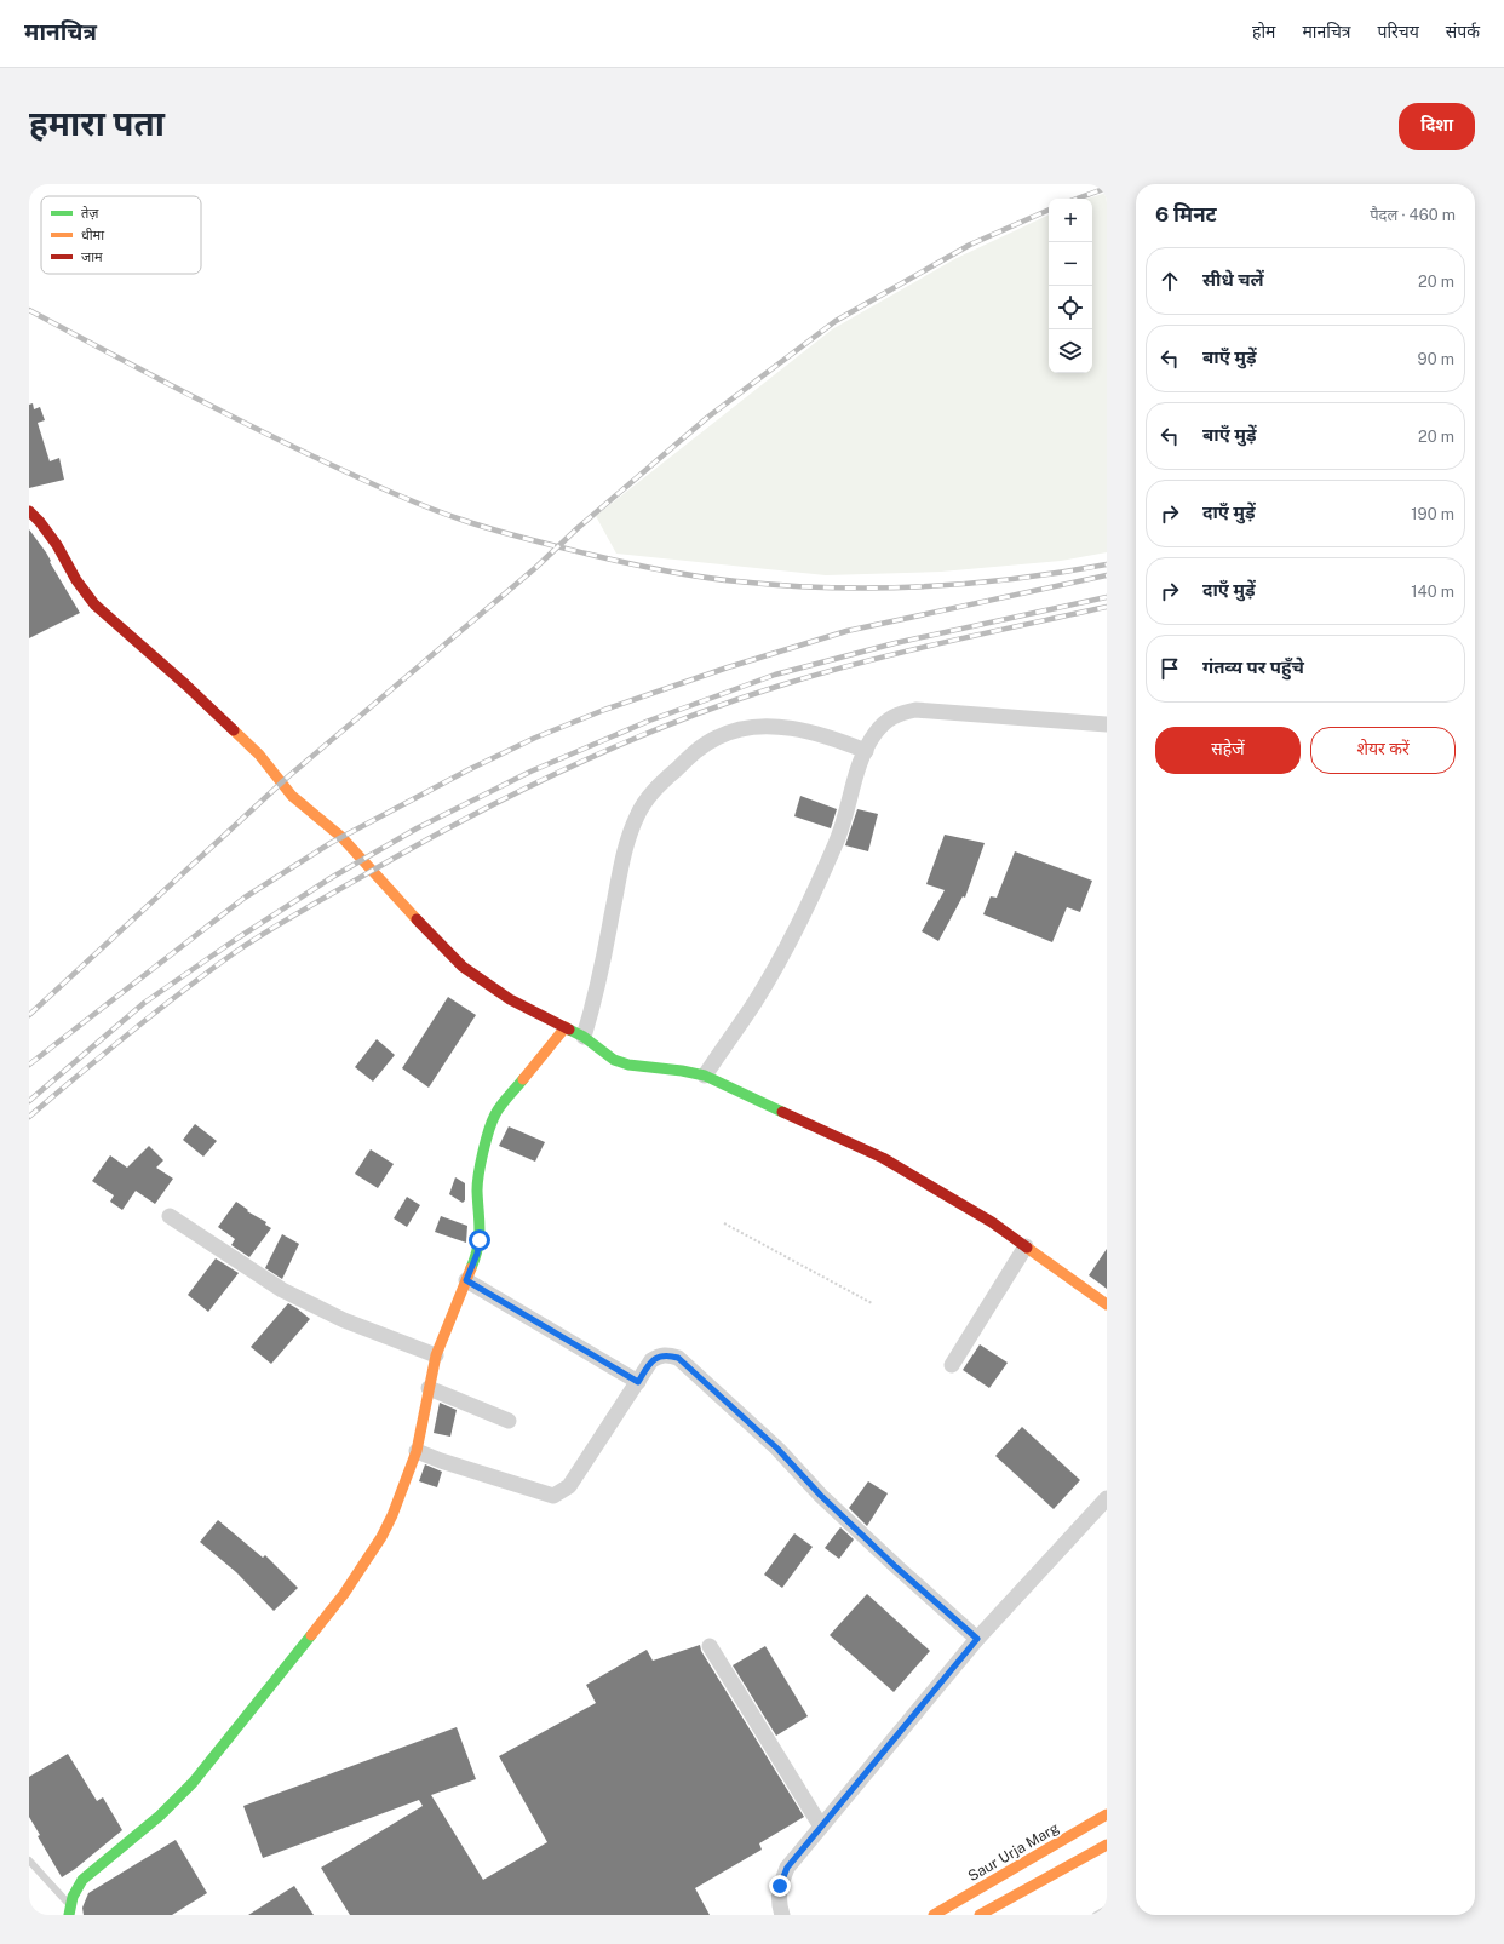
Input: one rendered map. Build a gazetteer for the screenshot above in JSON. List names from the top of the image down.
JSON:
{
  "streets": {
    "street": ["Saur Urja Marg"]
  },
  "legend": ["तेज़", "धीमा", "जाम"],
  "page": {
    "header": "मानचित्र",
    "nav": [
      "होम",
      "मानचित्र",
      "परिचय",
      "संपर्क"
    ],
    "title": "हमारा पता",
    "buttons": [
      "दिशा",
      ["सहेजें", "शेयर करें"]
    ],
    "heading": ["6 मिनट", "पैदल · 460 m"],
    "map_buttons": ["+", "−"],
    "list": [
      ["सीधे चलें", "20 m"],
      ["बाएँ मुड़ें", "90 m"],
      ["बाएँ मुड़ें", "20 m"],
      ["दाएँ मुड़ें", "190 m"],
      ["दाएँ मुड़ें", "140 m"],
      "गंतव्य पर पहुँचे"
    ]
  }
}
